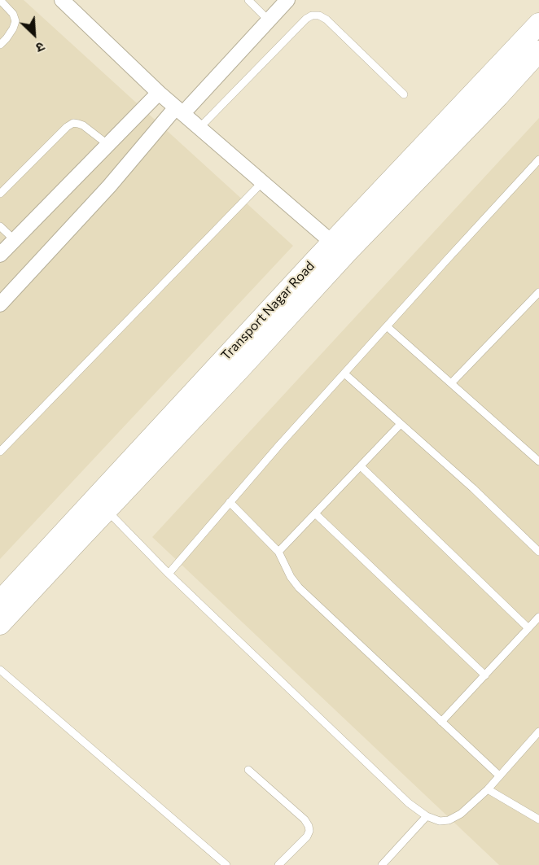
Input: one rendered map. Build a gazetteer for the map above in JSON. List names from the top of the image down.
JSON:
{
  "streets": {
    "main road": ["Transport Nagar Road"]
  },
  "north": "bottom right"
}
